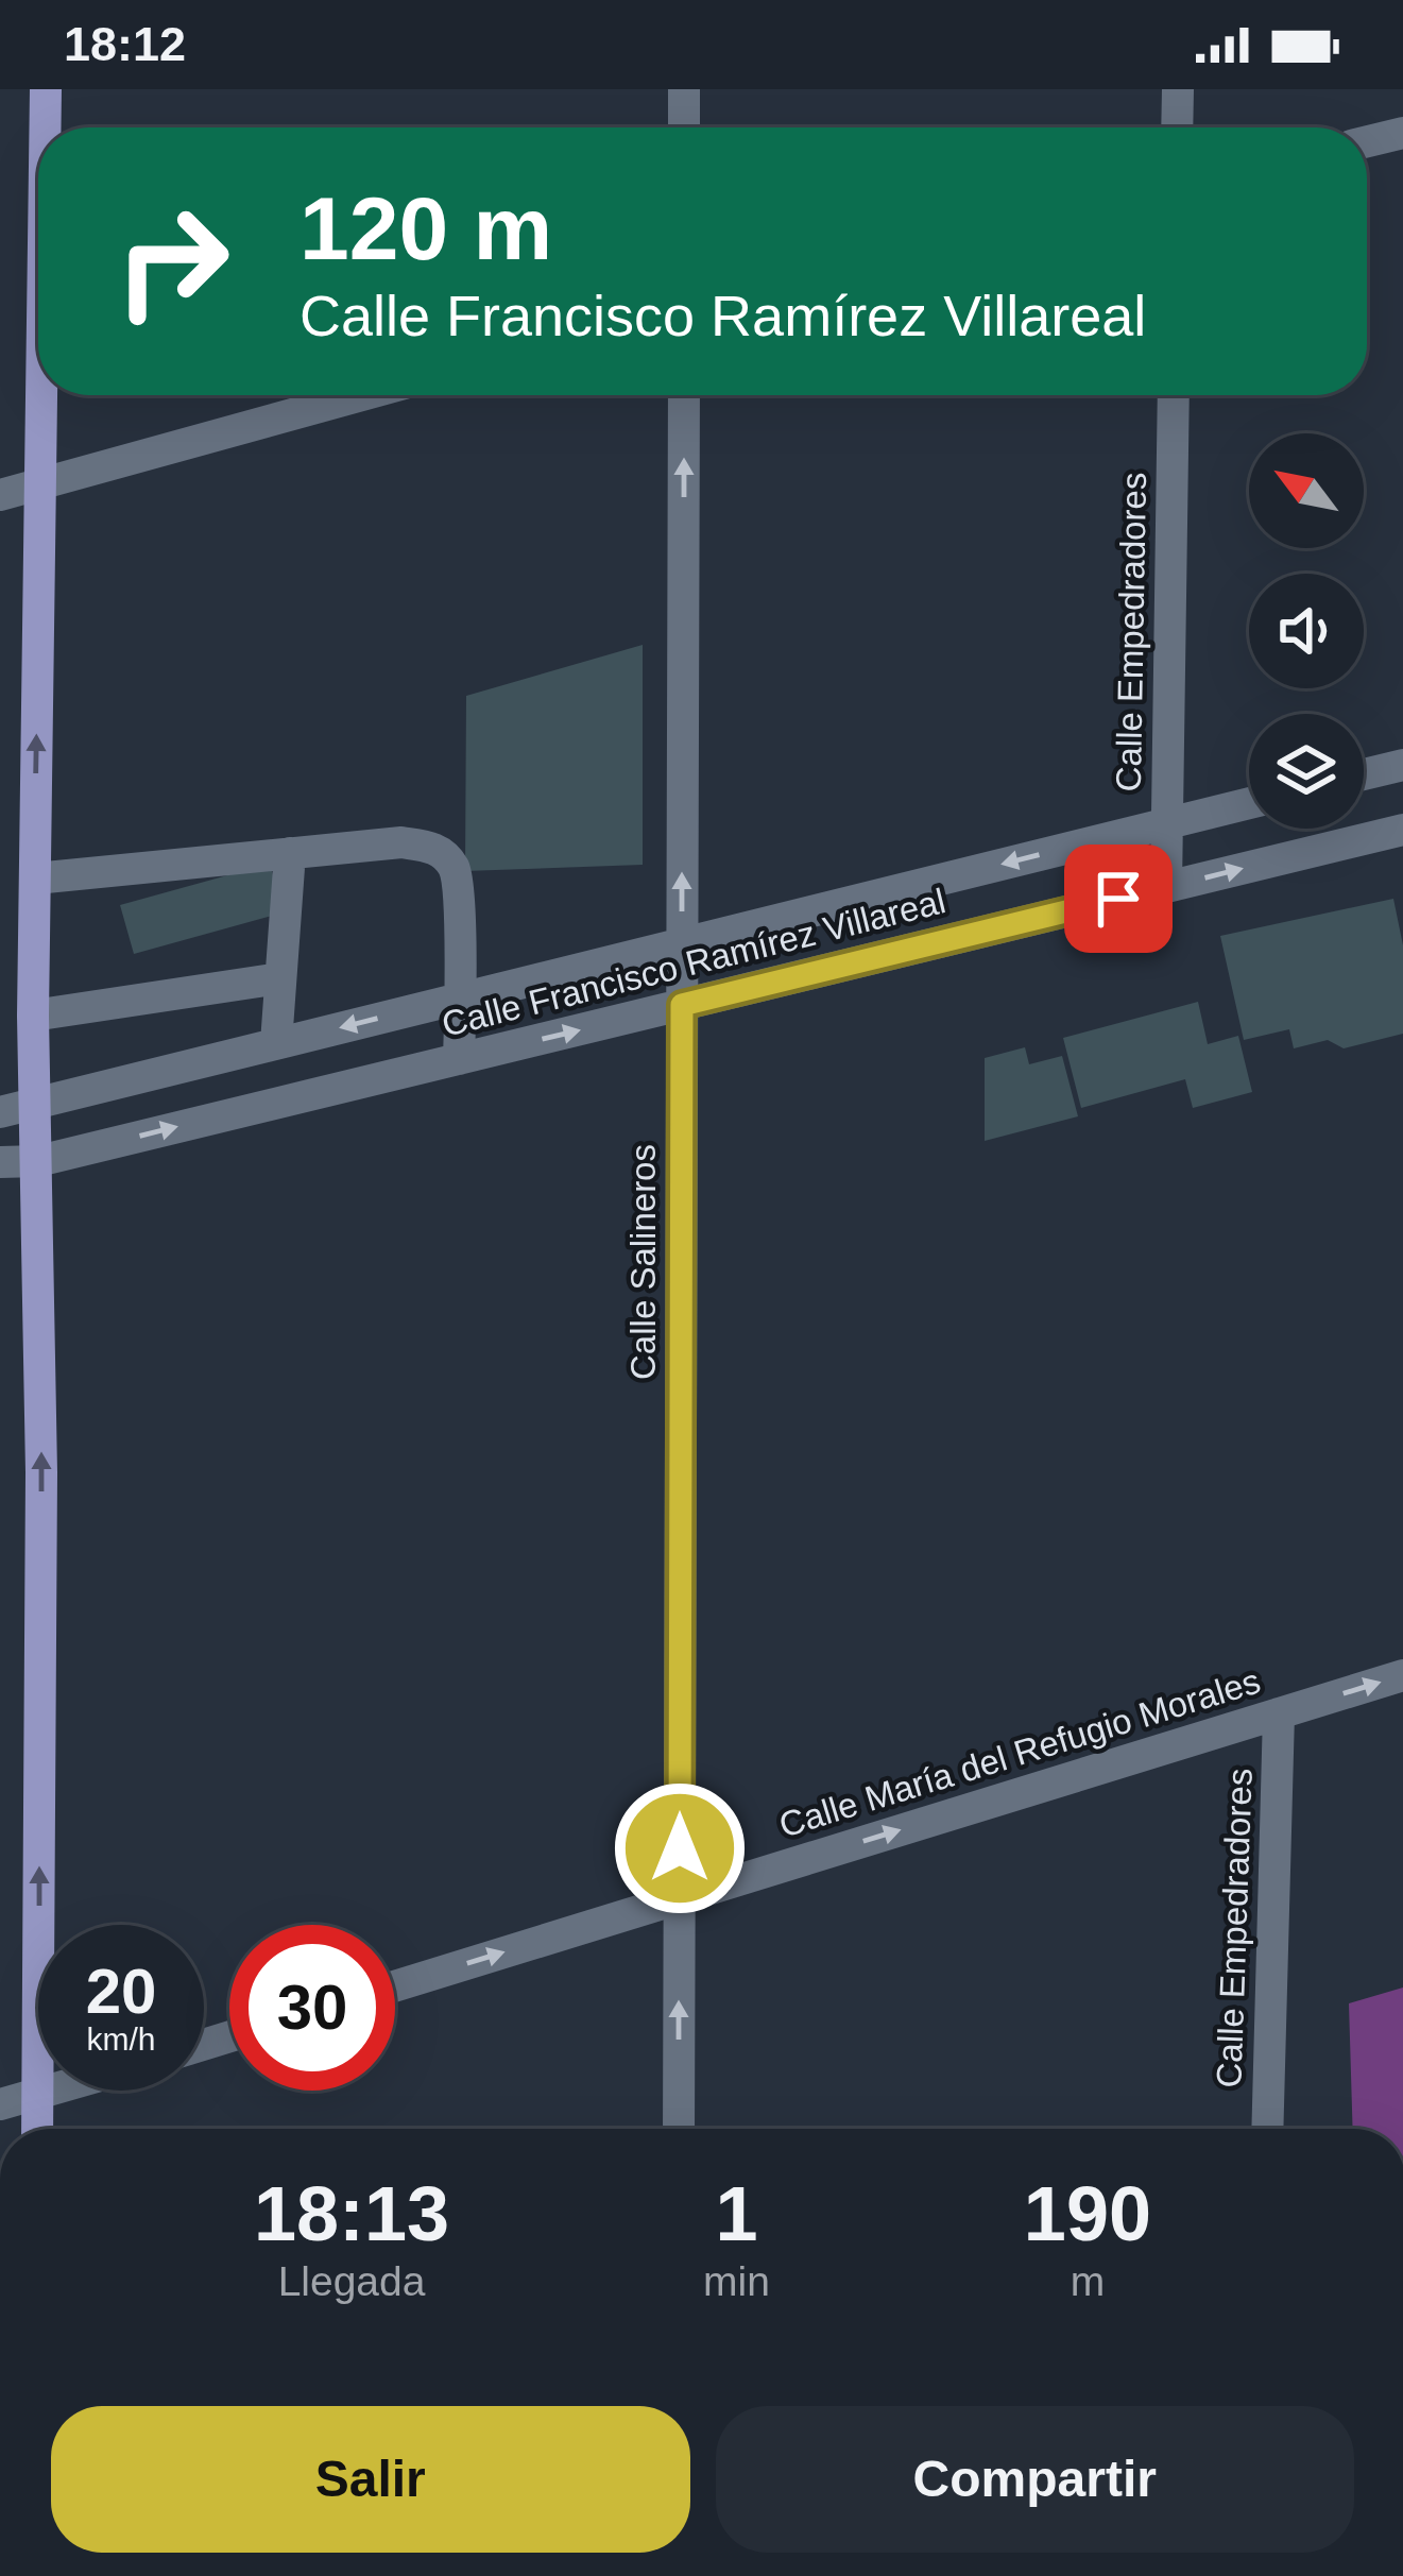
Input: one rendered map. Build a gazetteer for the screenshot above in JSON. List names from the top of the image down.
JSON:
{
  "streets": {
    "street": [
      "Calle Empedradores",
      "Calle Francisco Ramírez Villareal",
      "Calle Salineros",
      "Calle María del Refugio Morales"
    ]
  },
  "crossings": [
    ["Calle Empedradores", "Calle Francisco Ramírez Villareal"],
    ["Calle Empedradores", "Calle María del Refugio Morales"],
    ["Calle Francisco Ramírez Villareal", "Calle Salineros"],
    ["Calle Salineros", "Calle María del Refugio Morales"]
  ],
  "one_way": ["Calle Salineros", "Calle María del Refugio Morales"],
  "north": "top left",
  "page": {
    "status": "18:12",
    "turn": ["120 m", "Calle Francisco Ramírez Villareal"],
    "speed": "20 km/h",
    "limit": "30",
    "eta": [
      "18:13",
      "Llegada",
      "1",
      "min",
      "190",
      "m"
    ],
    "buttons": ["Salir", "Compartir"]
  }
}
